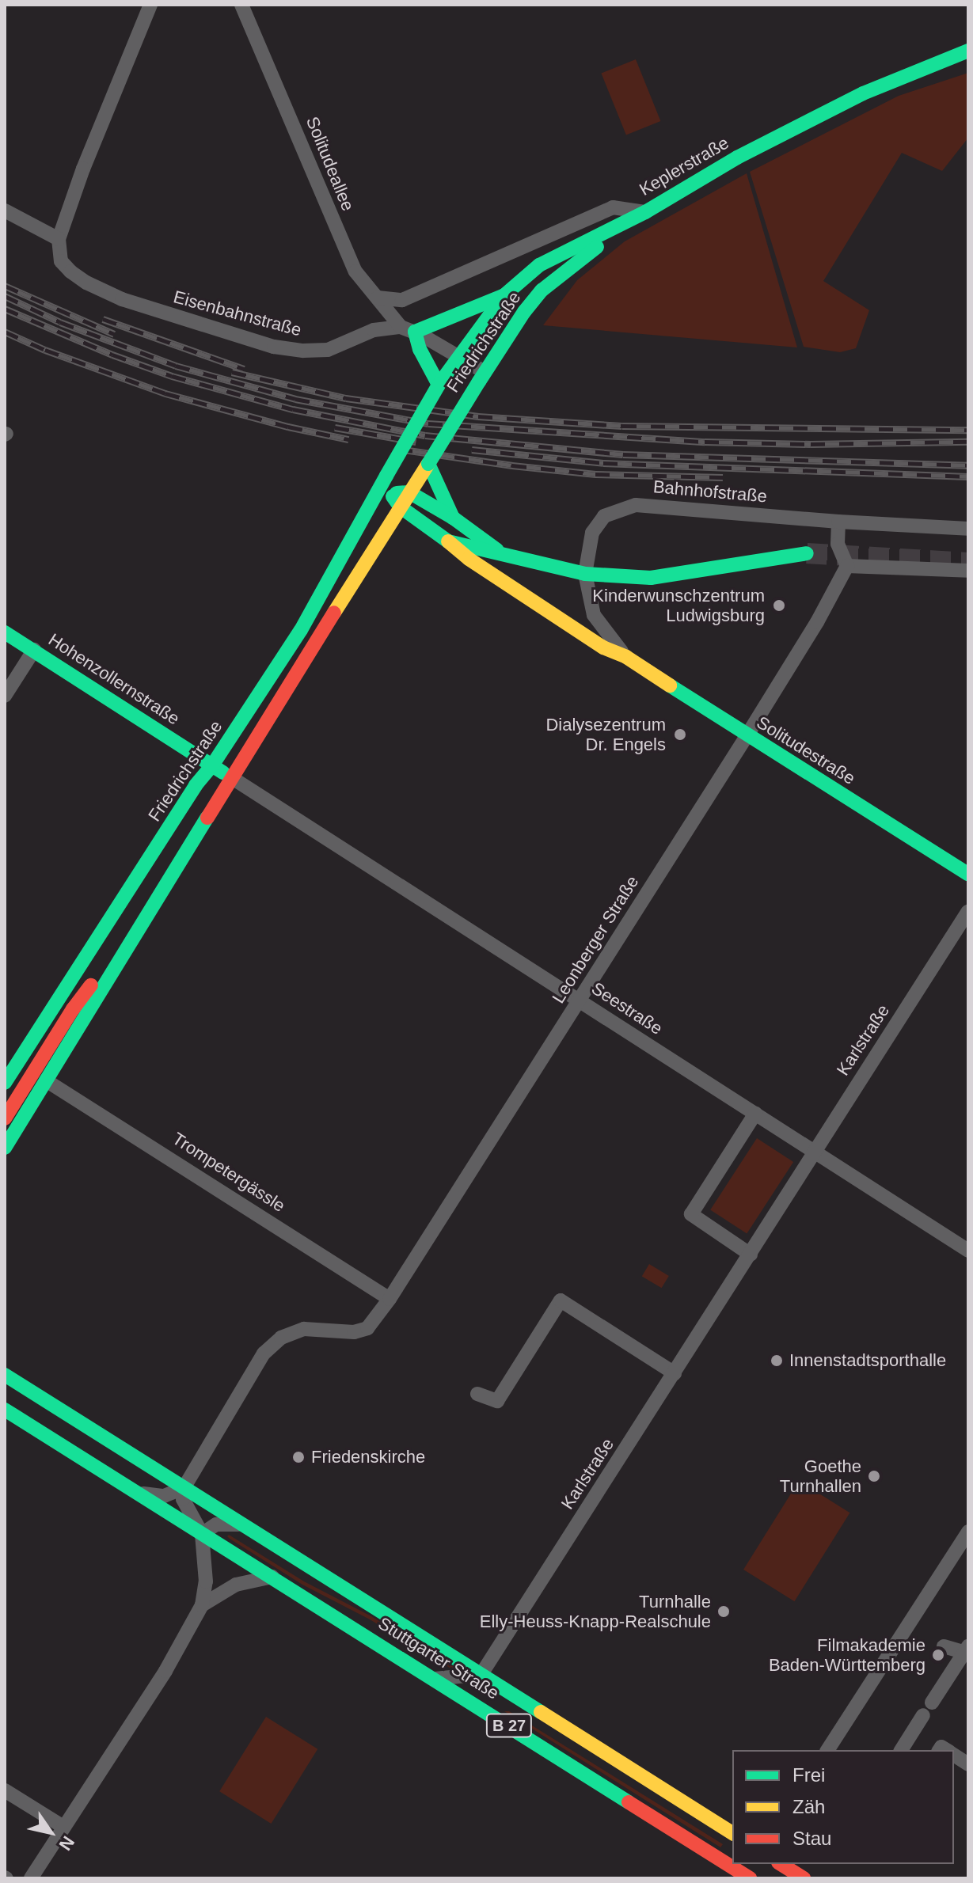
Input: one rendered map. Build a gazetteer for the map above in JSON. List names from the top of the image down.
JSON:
{
  "streets": {
    "main road": [
      "Keplerstraße",
      "Friedrichstraße",
      "Hohenzollernstraße",
      "Solitudestraße",
      "Stuttgarter Straße",
      "B 27"
    ],
    "street": [
      "Solitudeallee",
      "Eisenbahnstraße",
      "Bahnhofstraße",
      "Leonberger Straße",
      "Seestraße",
      "Karlstraße",
      "Trompetergässle"
    ]
  },
  "crossings": [
    ["Solitudeallee", "Keplerstraße"],
    ["Solitudeallee", "Eisenbahnstraße"],
    ["Keplerstraße", "Friedrichstraße"],
    ["Eisenbahnstraße", "Friedrichstraße"],
    ["Friedrichstraße", "Hohenzollernstraße"],
    ["Friedrichstraße", "Seestraße"],
    ["Friedrichstraße", "Trompetergässle"],
    ["Bahnhofstraße", "Solitudestraße"],
    ["Hohenzollernstraße", "Seestraße"],
    ["Solitudestraße", "Leonberger Straße"],
    ["Leonberger Straße", "Seestraße"],
    ["Leonberger Straße", "Trompetergässle"],
    ["Leonberger Straße", "Stuttgarter Straße"],
    ["Seestraße", "Karlstraße"],
    ["Karlstraße", "Stuttgarter Straße"]
  ],
  "places": [
    "Kinderwunschzentrum Ludwigsburg",
    "Dialysezentrum Dr. Engels",
    "Innenstadtsporthalle",
    "Friedenskirche",
    "Goethe Turnhallen",
    "Turnhalle Elly-Heuss-Knapp-Realschule",
    "Filmakademie Baden-Württemberg"
  ],
  "legend": ["Frei", "Zäh", "Stau"],
  "north": "bottom right"
}
